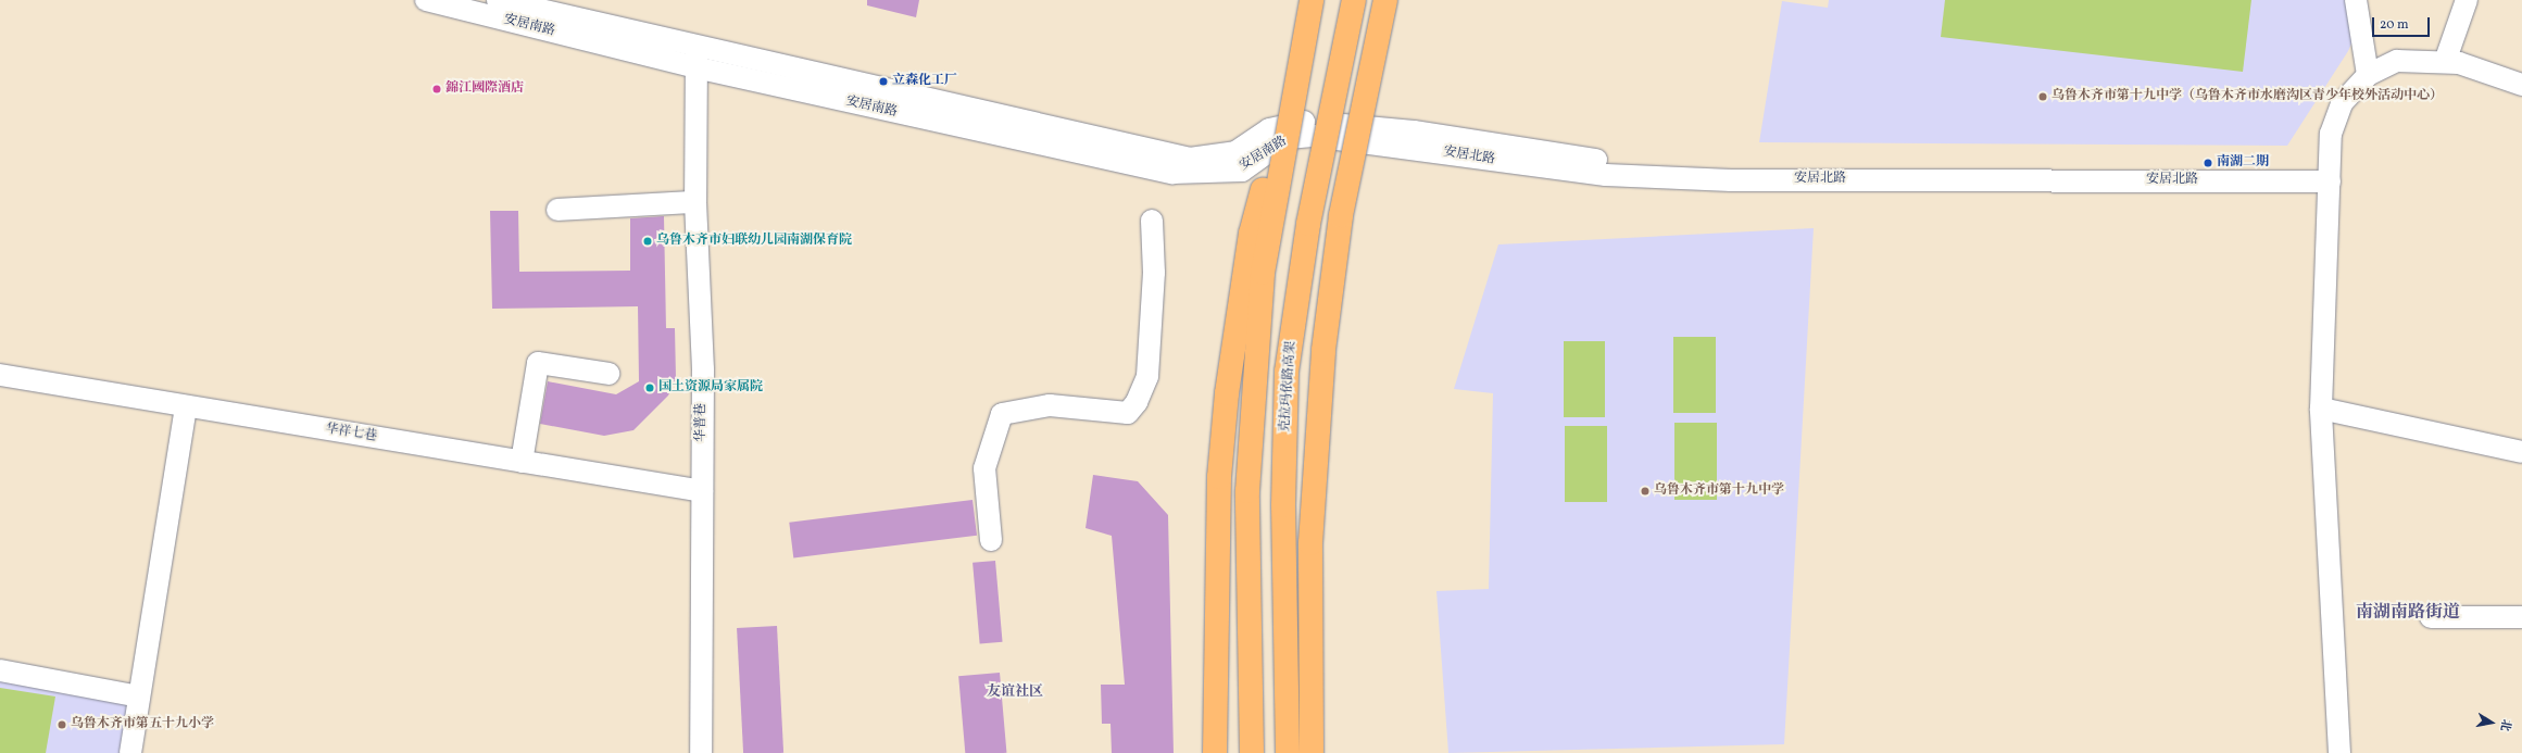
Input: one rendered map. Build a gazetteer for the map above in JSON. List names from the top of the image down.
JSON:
{
  "streets": {
    "highway": ["克拉玛依路高架"],
    "street": [
      "安居南路",
      "安居北路",
      "华普巷",
      "华祥七巷"
    ]
  },
  "crossings": [
    ["安居南路", "安居北路"],
    ["安居南路", "华普巷"],
    ["华普巷", "华祥七巷"]
  ],
  "districts": ["南湖南路街道", "友谊社区"],
  "places": [
    "立森化工厂",
    "錦江國際酒店",
    "乌鲁木齐市第十九中学（乌鲁木齐市水磨沟区青少年校外活动中心）",
    "南湖二期",
    "乌鲁木齐市妇联幼儿园南湖保育院",
    "国土资源局家属院",
    "乌鲁木齐市第十九中学",
    "乌鲁木齐市第五十九小学"
  ],
  "scale_bar": "20 m",
  "north": "right"
}
